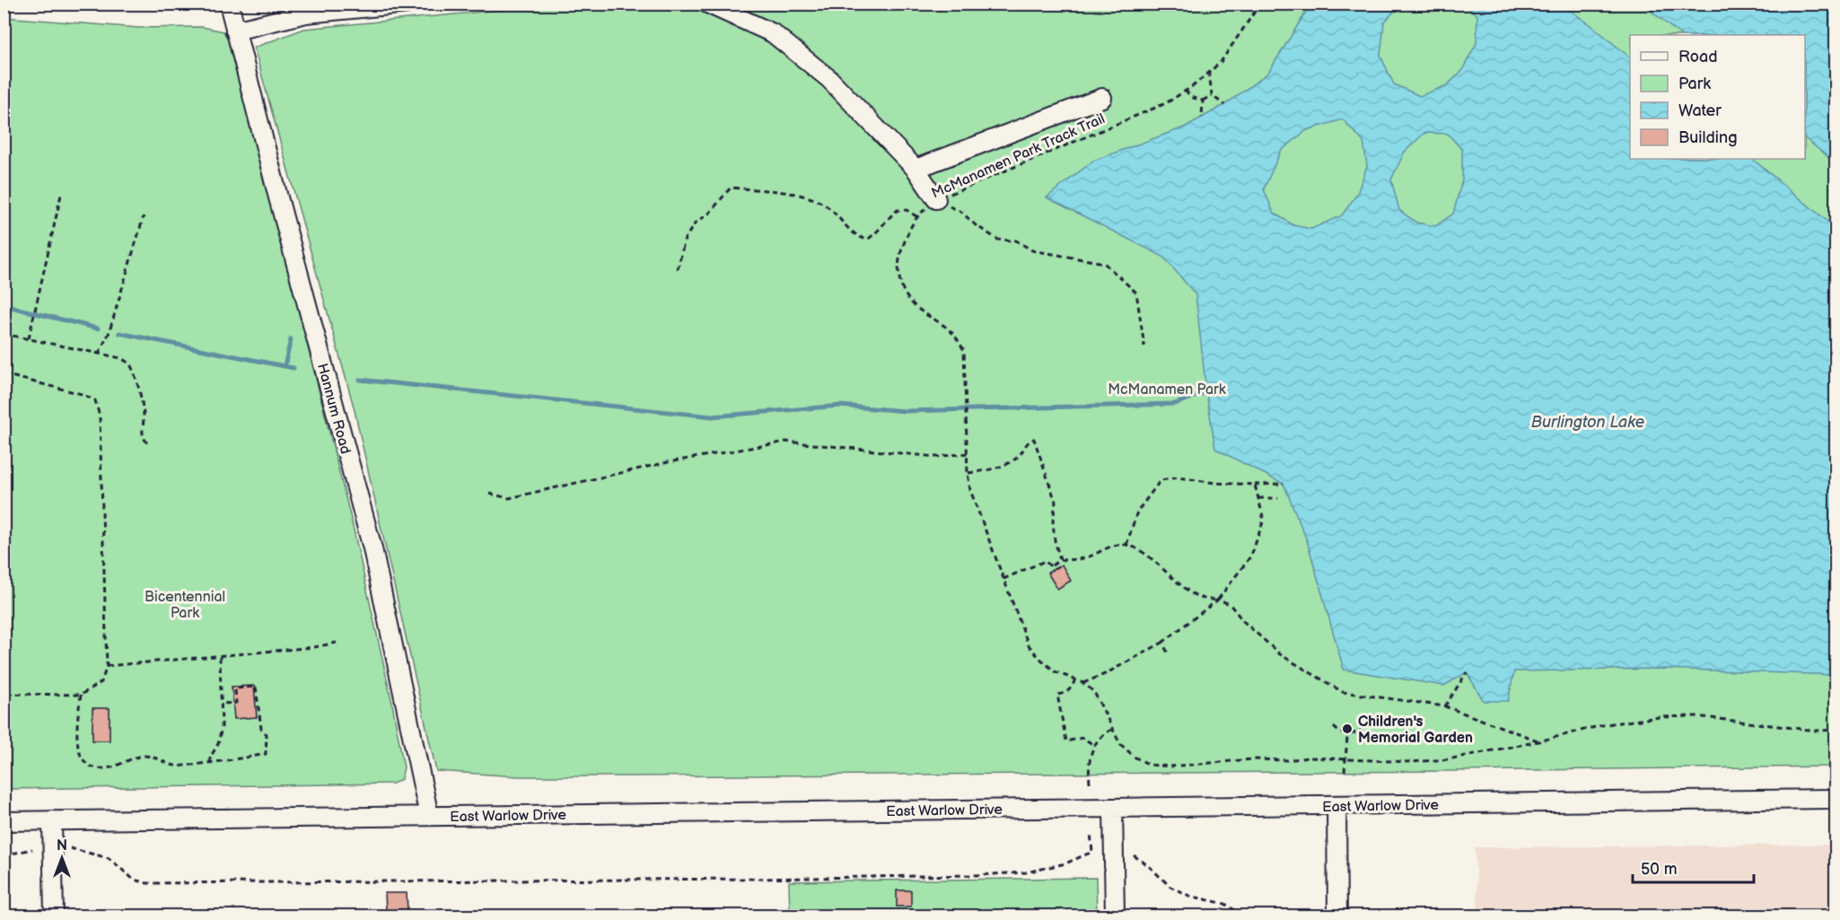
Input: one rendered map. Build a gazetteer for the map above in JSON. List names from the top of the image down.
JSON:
{
  "streets": {
    "street": ["Hannum Road", "East Warlow Drive"],
    "path": ["McManamen Park Track Trail"]
  },
  "crossings": [
    ["Hannum Road", "East Warlow Drive"]
  ],
  "water": ["Burlington Lake"],
  "parks": ["McManamen Park", "Bicentennial Park"],
  "places": ["Children's Memorial Garden"],
  "legend": [
    "Road",
    "Park",
    "Water",
    "Building"
  ],
  "scale_bar": "50 m",
  "north": "top"
}
